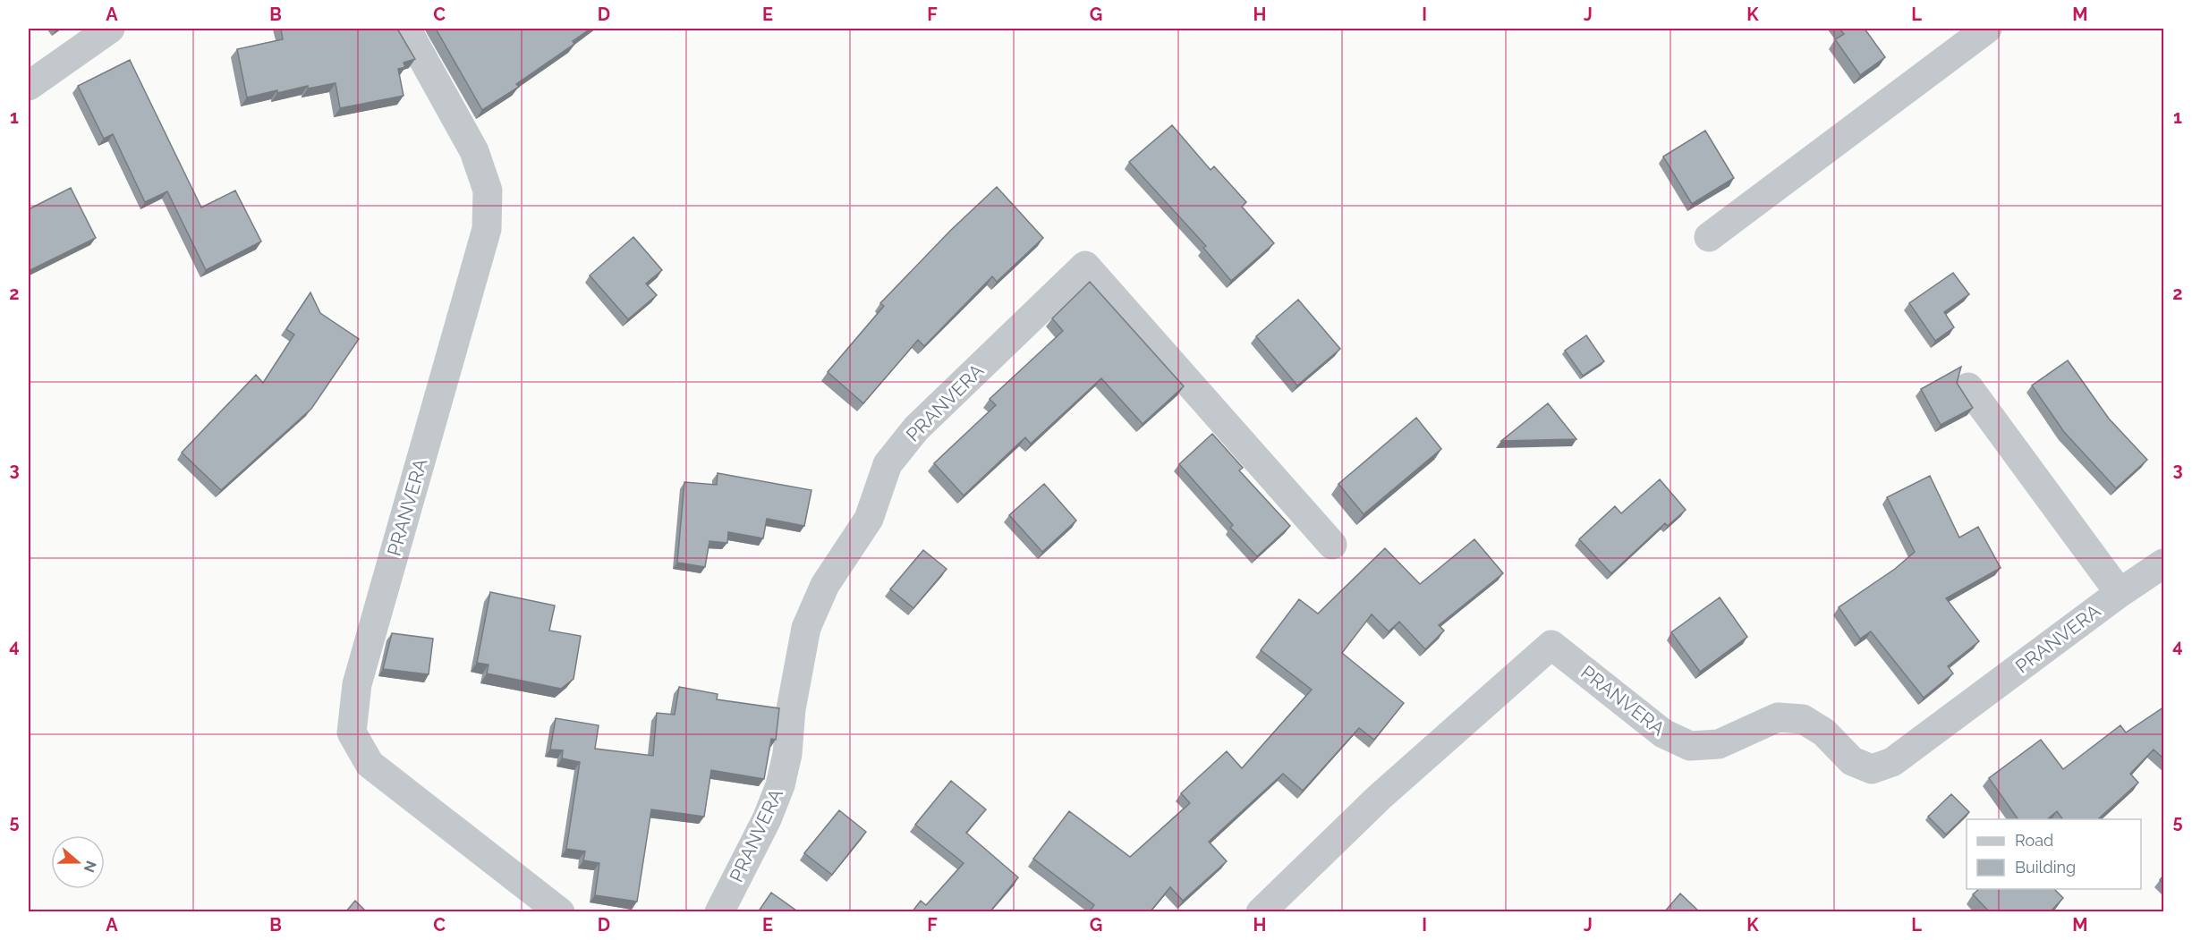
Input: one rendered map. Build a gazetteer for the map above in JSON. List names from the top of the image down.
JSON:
{
  "streets": {
    "street": ["PRANVERA"]
  },
  "legend": ["Road", "Building"],
  "north": "right",
  "grid": {
    "columns": [
      "A",
      "B",
      "C",
      "D",
      "E",
      "F",
      "G",
      "H",
      "I",
      "J",
      "K",
      "L",
      "M"
    ],
    "rows": [
      "1",
      "2",
      "3",
      "4",
      "5"
    ]
  }
}
